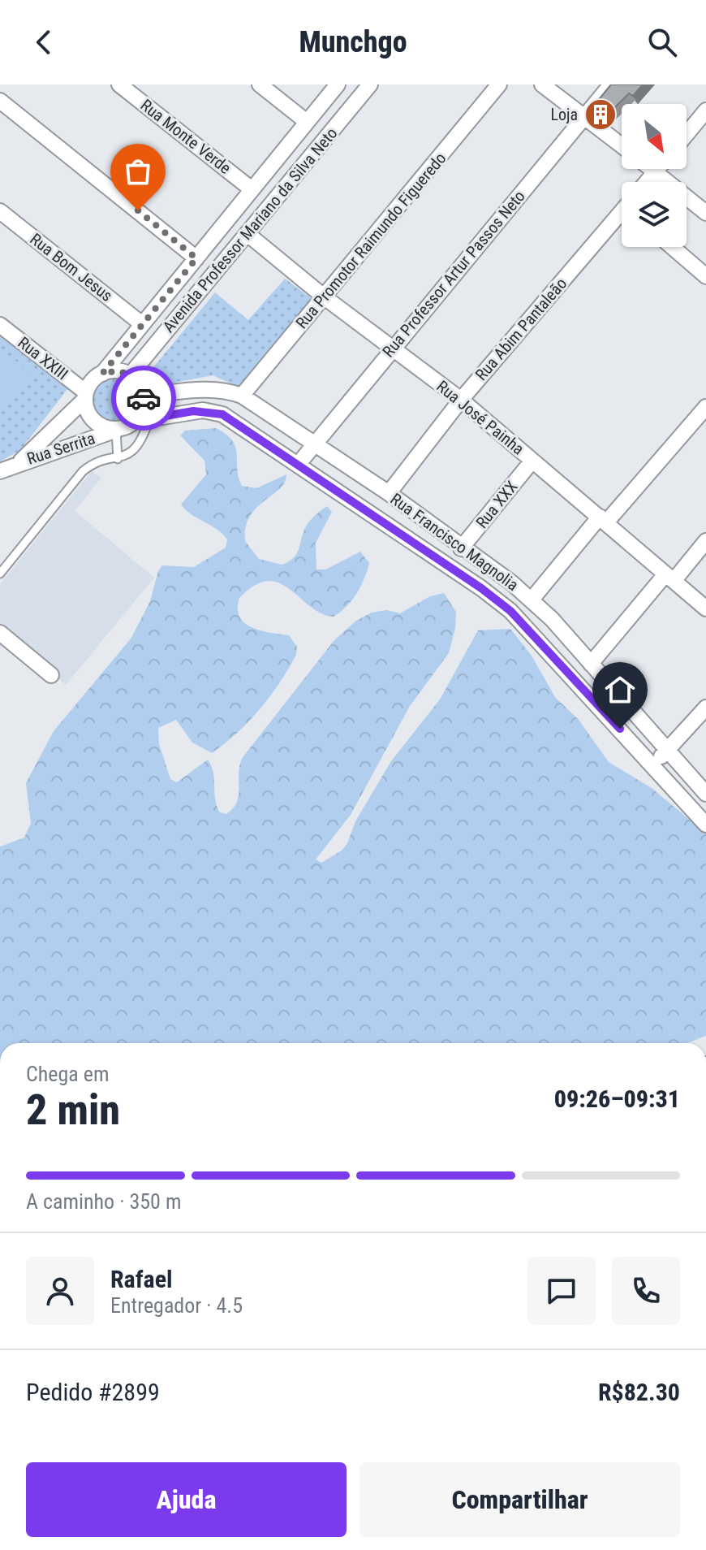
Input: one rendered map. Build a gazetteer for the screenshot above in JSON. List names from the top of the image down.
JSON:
{
  "streets": {
    "street": [
      "Rua Monte Verde",
      "Avenida Professor Mariano da Silva Neto",
      "Rua Promotor Raimundo Figueredo",
      "Rua Bom Jesus",
      "Rua Professor Artur Passos Neto",
      "Rua Abim Pantaleão",
      "Rua XXIII",
      "Rua José Painha",
      "Rua Serrita",
      "Rua XXX",
      "Rua Francisco Magnolia"
    ]
  },
  "crossings": [
    ["Avenida Professor Mariano da Silva Neto", "Rua XXIII"],
    ["Avenida Professor Mariano da Silva Neto", "Rua José Painha"],
    ["Avenida Professor Mariano da Silva Neto", "Rua Serrita"],
    ["Avenida Professor Mariano da Silva Neto", "Rua Francisco Magnolia"],
    ["Rua Promotor Raimundo Figueredo", "Rua José Painha"],
    ["Rua Promotor Raimundo Figueredo", "Rua Francisco Magnolia"],
    ["Rua Professor Artur Passos Neto", "Rua José Painha"],
    ["Rua Professor Artur Passos Neto", "Rua Francisco Magnolia"],
    ["Rua Abim Pantaleão", "Rua José Painha"],
    ["Rua Abim Pantaleão", "Rua Francisco Magnolia"],
    ["Rua XXIII", "Rua Serrita"],
    ["Rua XXIII", "Rua Francisco Magnolia"],
    ["Rua José Painha", "Rua XXX"],
    ["Rua Serrita", "Rua Francisco Magnolia"],
    ["Rua XXX", "Rua Francisco Magnolia"]
  ],
  "places": {
    "building": ["Loja"]
  },
  "north": "bottom right",
  "page": {
    "header": "Munchgo",
    "heading": ["2 min", "Chega em", "09:26–09:31"],
    "panel": [
      "Rafael",
      "Entregador · 4.5",
      "Pedido #2899",
      "R$82.30"
    ],
    "bar": "A caminho · 350 m",
    "buttons": ["Ajuda", "Compartilhar"]
  }
}
